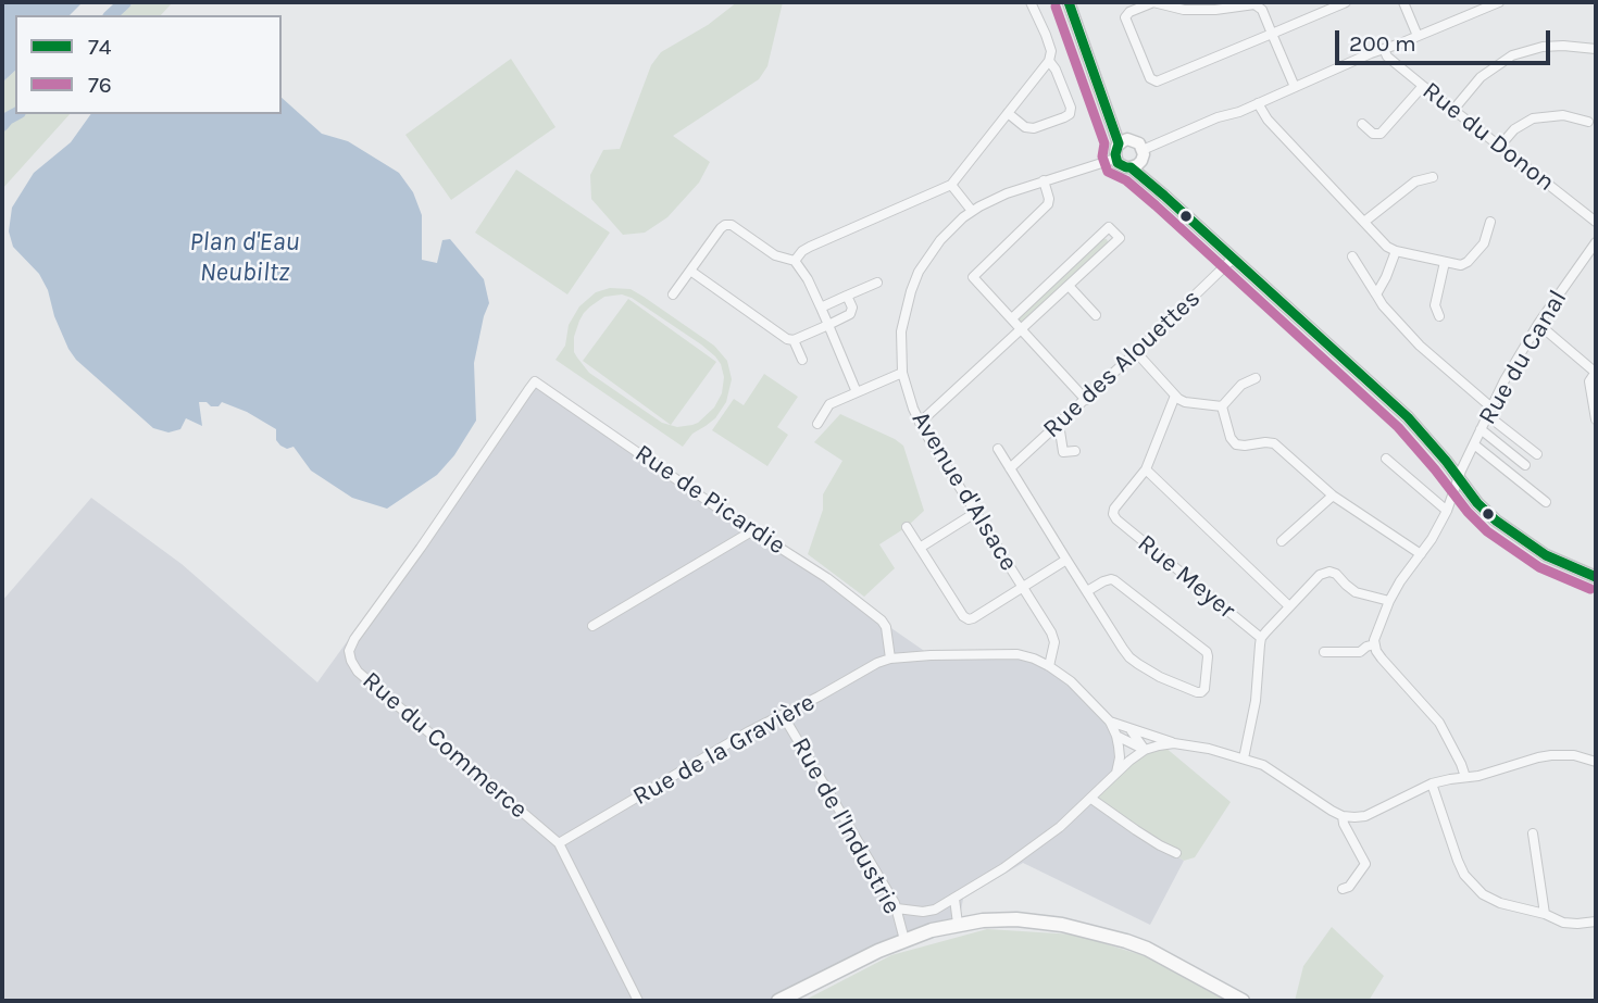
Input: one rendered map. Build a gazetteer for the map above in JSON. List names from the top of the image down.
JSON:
{
  "streets": {
    "street": [
      "Rue du Donon",
      "Rue du Canal",
      "Rue des Alouettes",
      "Avenue d'Alsace",
      "Rue de Picardie",
      "Rue Meyer",
      "Rue du Commerce",
      "Rue de la Gravière",
      "Rue de l'Industrie"
    ]
  },
  "crossings": [
    ["Avenue d'Alsace", "Rue de la Gravière"],
    ["Rue de Picardie", "Rue du Commerce"],
    ["Rue de Picardie", "Rue de la Gravière"],
    ["Rue du Commerce", "Rue de la Gravière"],
    ["Rue de la Gravière", "Rue de l'Industrie"]
  ],
  "water": ["Plan d'Eau Neubiltz"],
  "lines": ["transit line 74", "transit line 76"],
  "legend": ["74", "76"],
  "scale_bar": "200 m"
}
